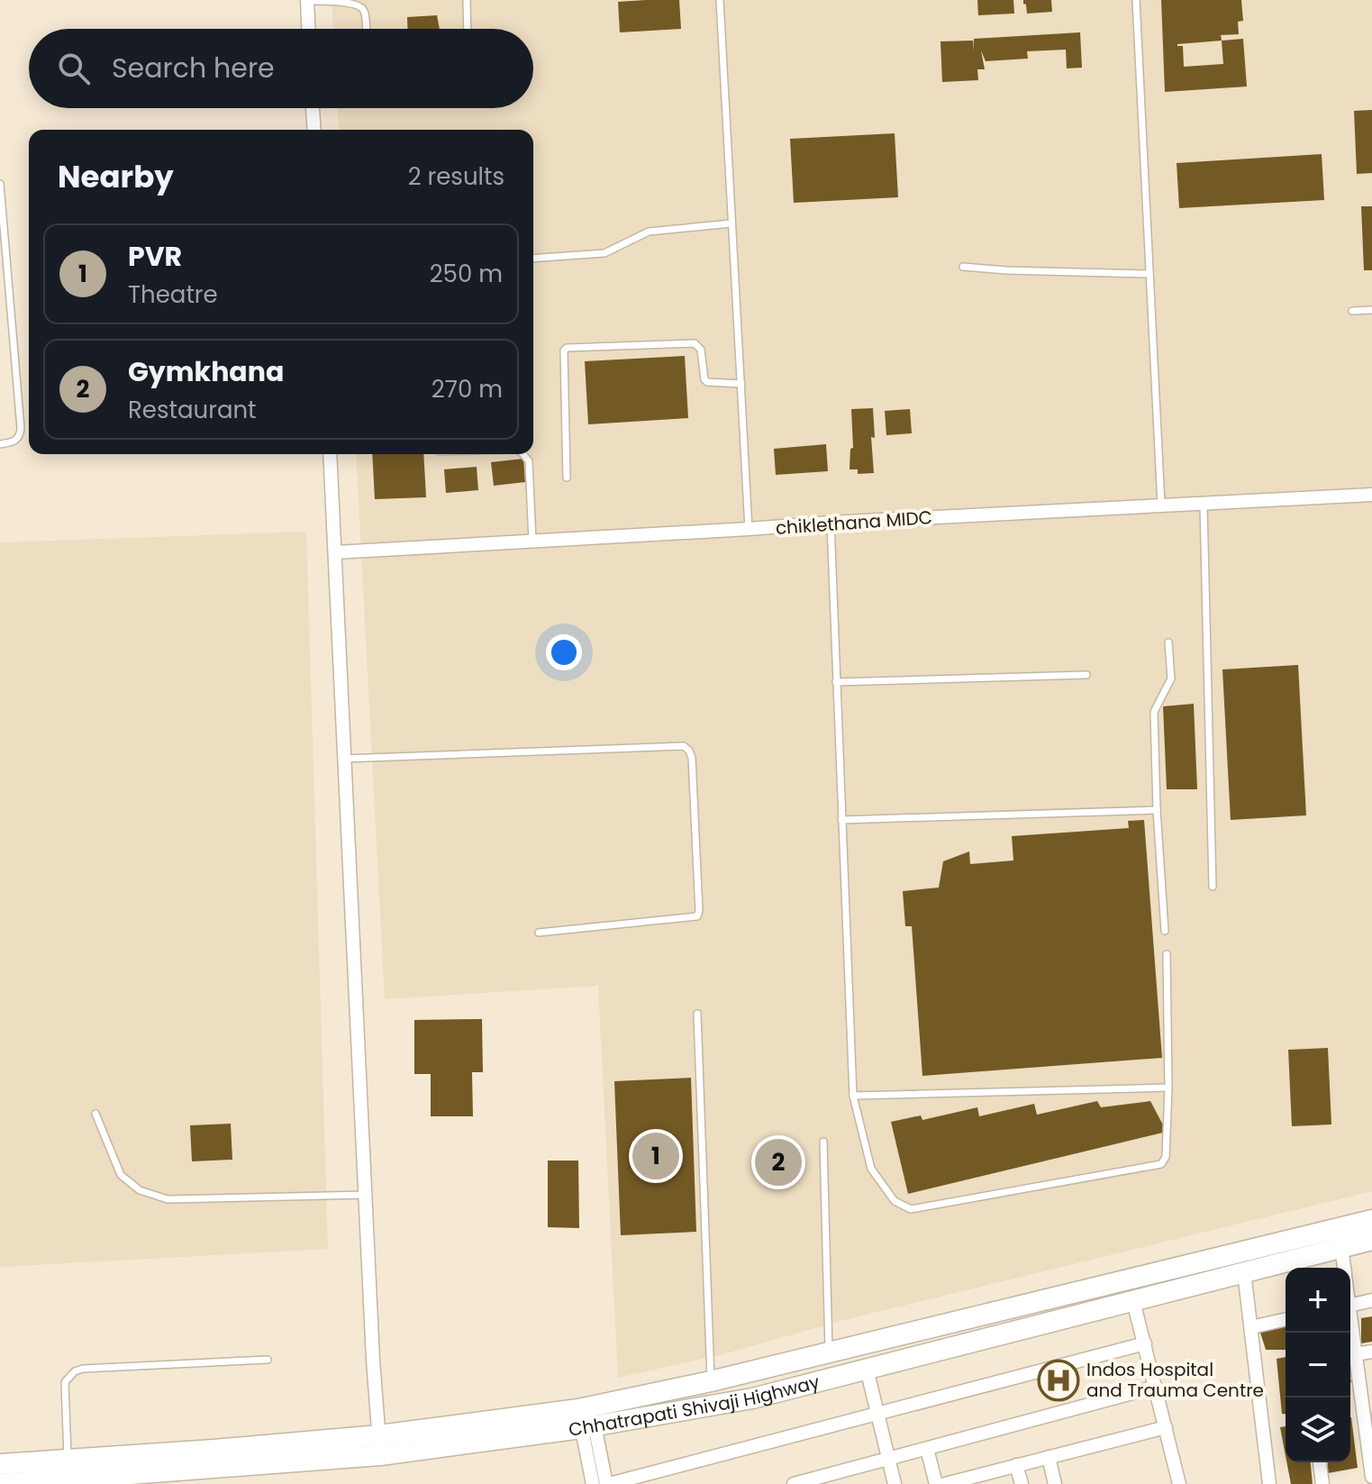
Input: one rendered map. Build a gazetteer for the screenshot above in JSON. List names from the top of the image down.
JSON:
{
  "streets": {
    "main road": ["Chhatrapati Shivaji Highway"],
    "street": ["chiklethana MIDC"]
  },
  "places": {
    "hospital": ["Indos Hospital and Trauma Centre"]
  },
  "page": {
    "search": "Search here",
    "heading": ["Nearby", "2 results"],
    "list": [
      {
        "mark": "1",
        "name": "PVR",
        "note": "Theatre",
        "value": "250 m"
      },
      {
        "mark": "2",
        "name": "Gymkhana",
        "note": "Restaurant",
        "value": "270 m"
      }
    ],
    "pins": ["1", "2"],
    "map_buttons": ["+", "−"]
  }
}
